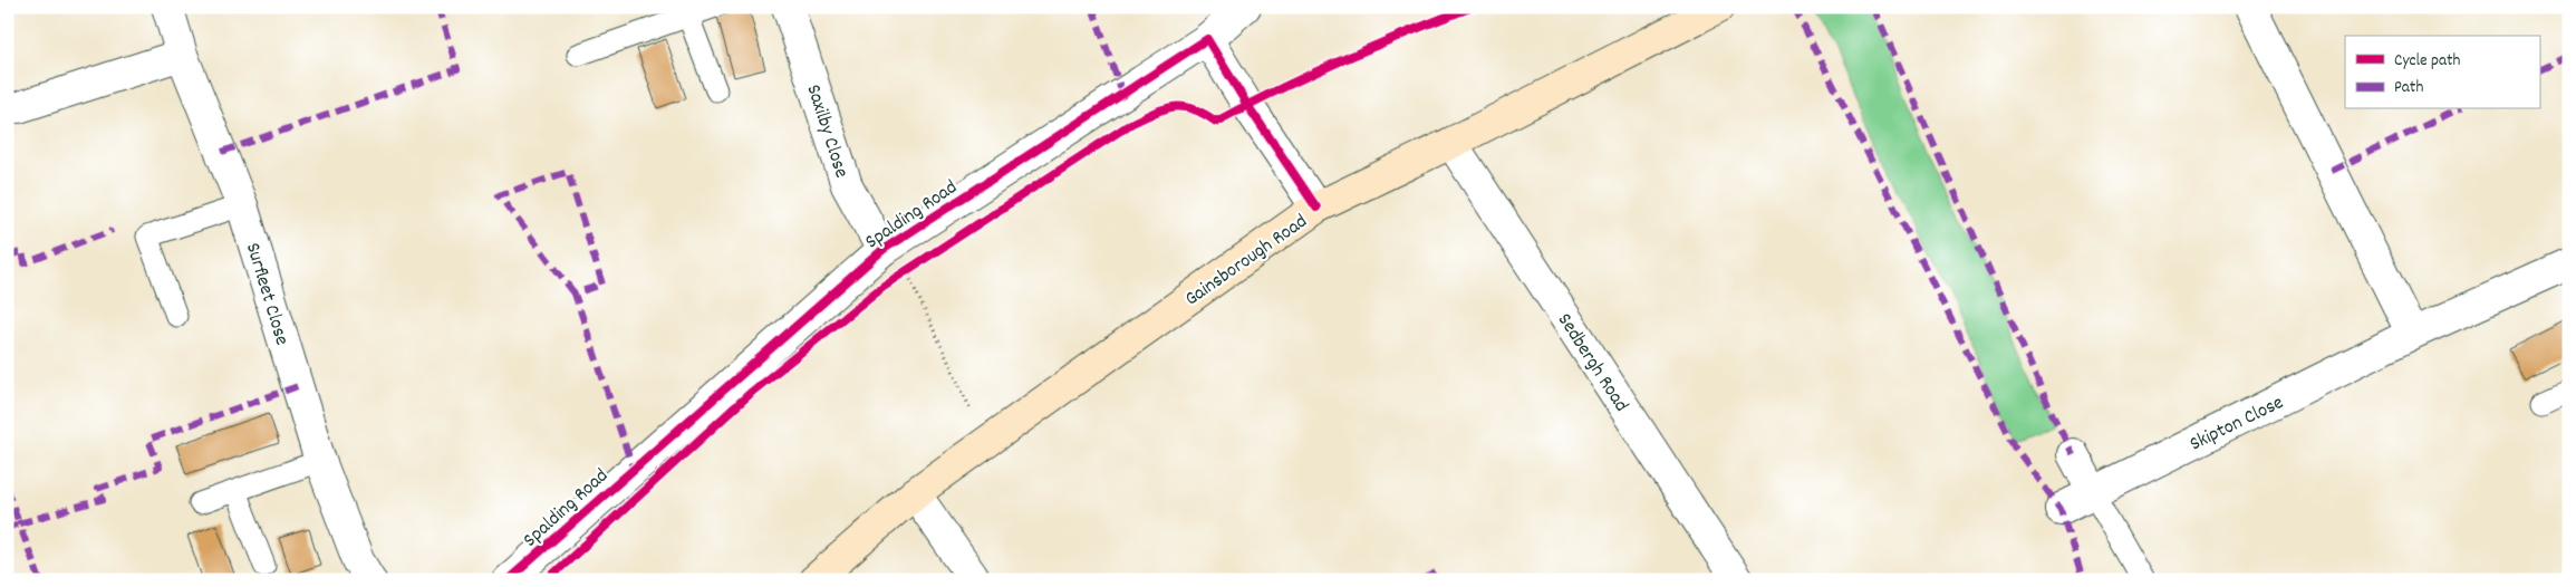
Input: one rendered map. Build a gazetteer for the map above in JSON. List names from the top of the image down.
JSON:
{
  "streets": {
    "street": [
      "Saxilby Close",
      "Spalding Road",
      "Gainsborough Road",
      "Surfleet Close",
      "Sedbergh Road",
      "Skipton Close"
    ]
  },
  "crossings": [
    ["Saxilby Close", "Spalding Road"],
    ["Gainsborough Road", "Sedbergh Road"]
  ],
  "legend": ["Cycle path", "Path"]
}
